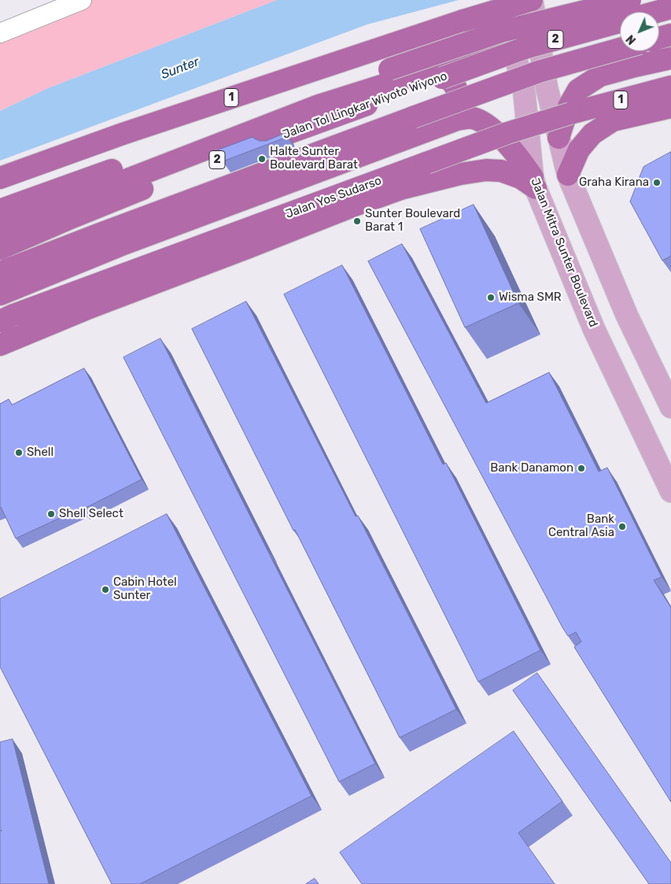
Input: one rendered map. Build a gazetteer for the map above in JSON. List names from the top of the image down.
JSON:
{
  "streets": {
    "highway": [
      "2",
      "1",
      "Jalan Tol Lingkar Wiyoto Wiyono",
      "Jalan Yos Sudarso"
    ],
    "main road": ["Jalan Mitra Sunter Boulevard"]
  },
  "water": ["Sunter"],
  "places": [
    "Halte Sunter Boulevard Barat",
    "Graha Kirana",
    "Sunter Boulevard Barat 1",
    "Wisma SMR",
    "Shell",
    "Bank Danamon",
    "Shell Select",
    "Bank Central Asia",
    "Cabin Hotel Sunter"
  ],
  "north": "bottom left"
}
